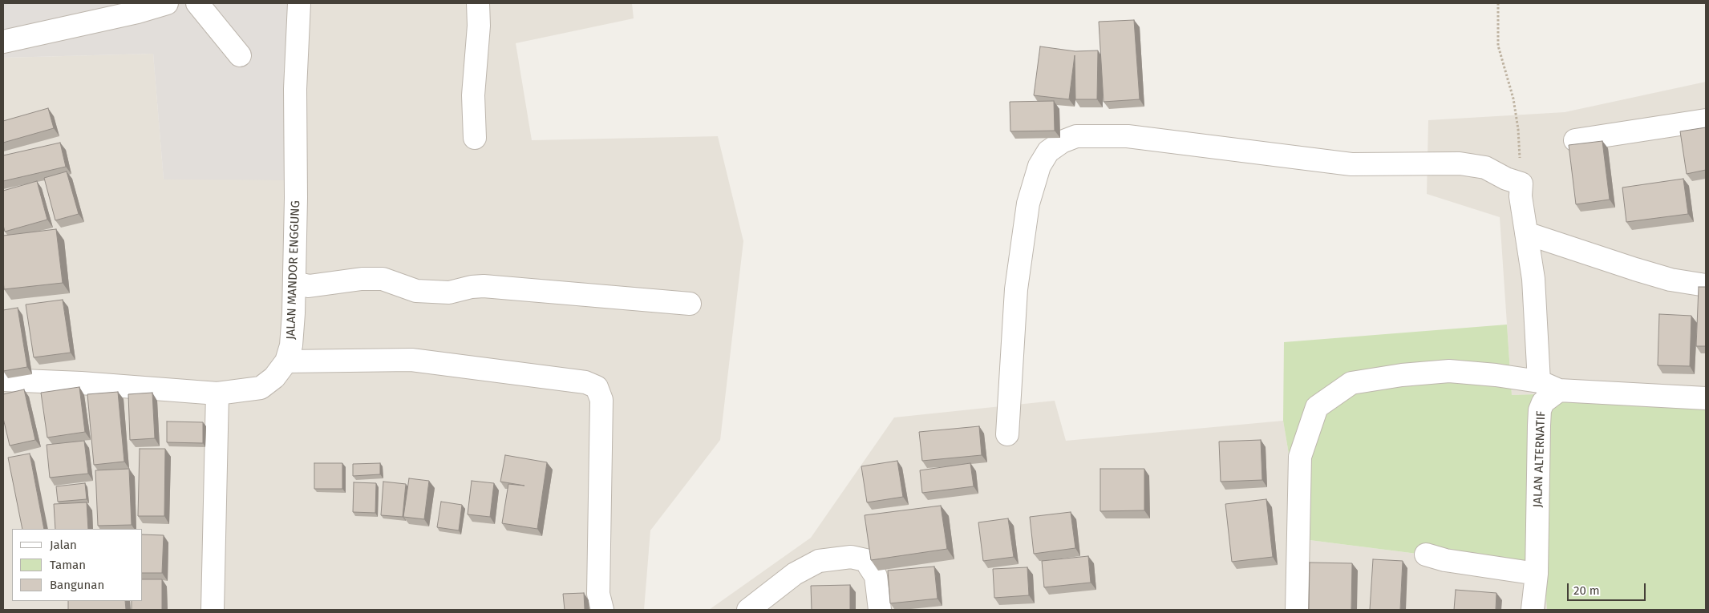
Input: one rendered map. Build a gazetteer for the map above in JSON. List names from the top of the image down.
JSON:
{
  "streets": {
    "street": ["JALAN MANDOR ENGGUNG", "JALAN ALTERNATIF"]
  },
  "legend": ["Jalan", "Taman", "Bangunan"],
  "scale_bar": "20 m"
}
